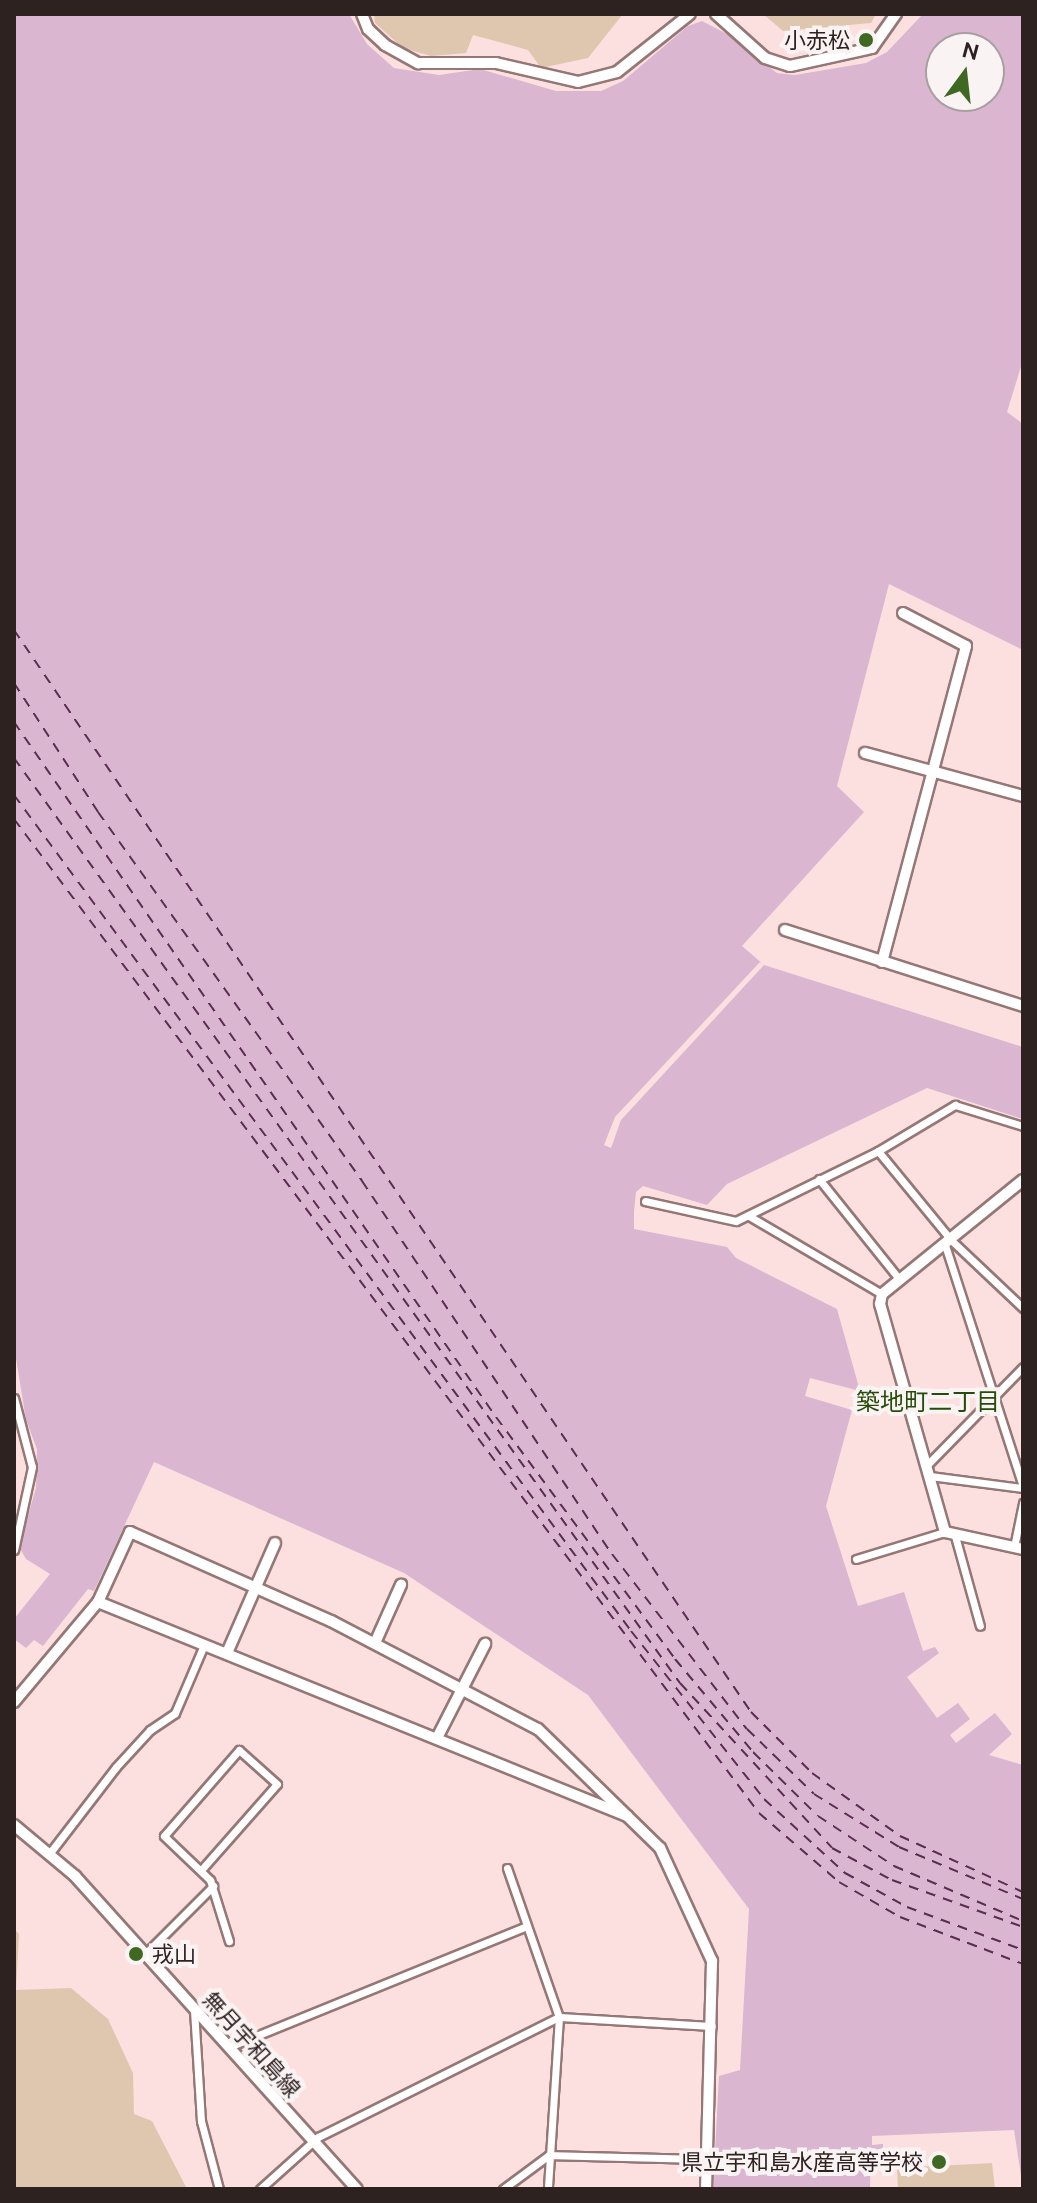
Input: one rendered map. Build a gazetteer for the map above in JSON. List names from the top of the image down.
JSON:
{
  "streets": {
    "street": ["無月宇和島線"]
  },
  "districts": ["築地町二丁目"],
  "places": ["小赤松", "戎山", "県立宇和島水産高等学校"],
  "north": "top"
}
